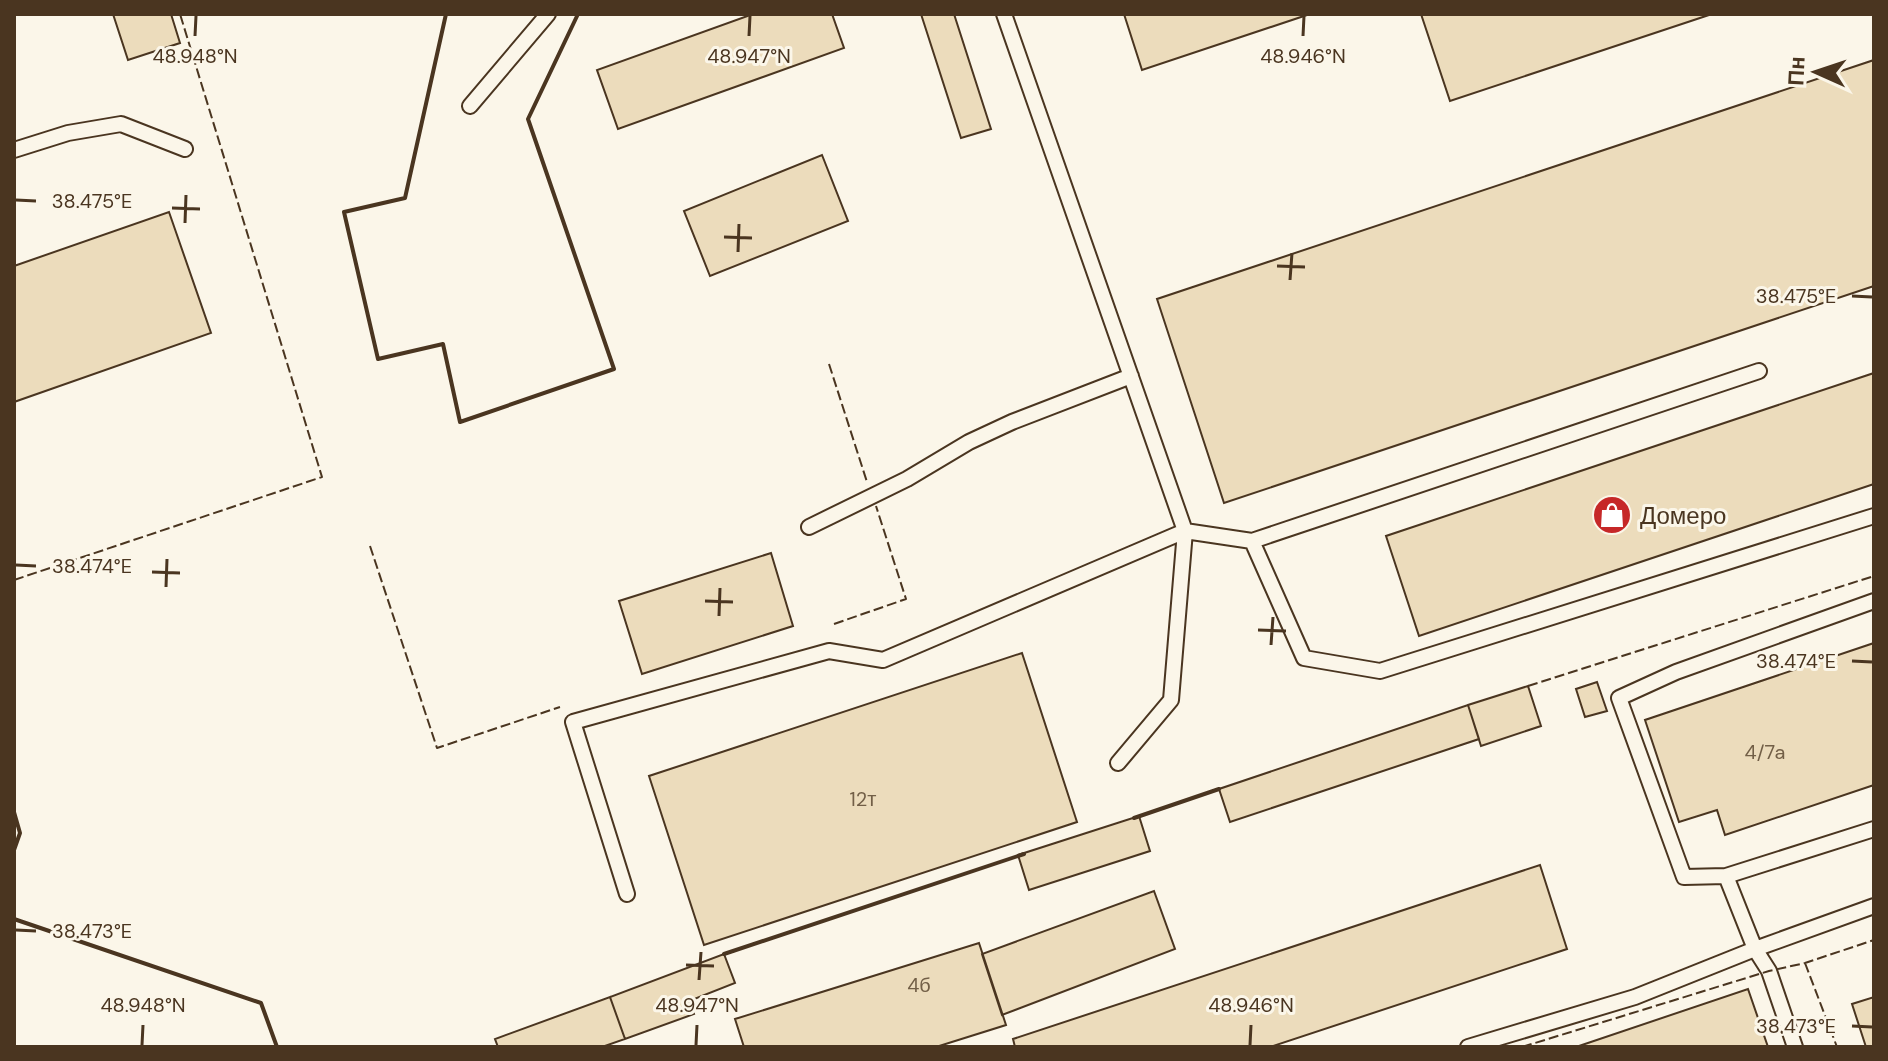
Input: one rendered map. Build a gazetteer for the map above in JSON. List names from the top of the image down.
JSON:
{
  "places": {
    "shop": ["Домеро"]
  },
  "house_numbers": ["4/7a", "12т", "4б"],
  "north": "left",
  "coordinates": [
    "48.948°N",
    "48.947°N",
    "48.946°N",
    "38.475°E",
    "38.474°E",
    "38.473°E"
  ]
}
